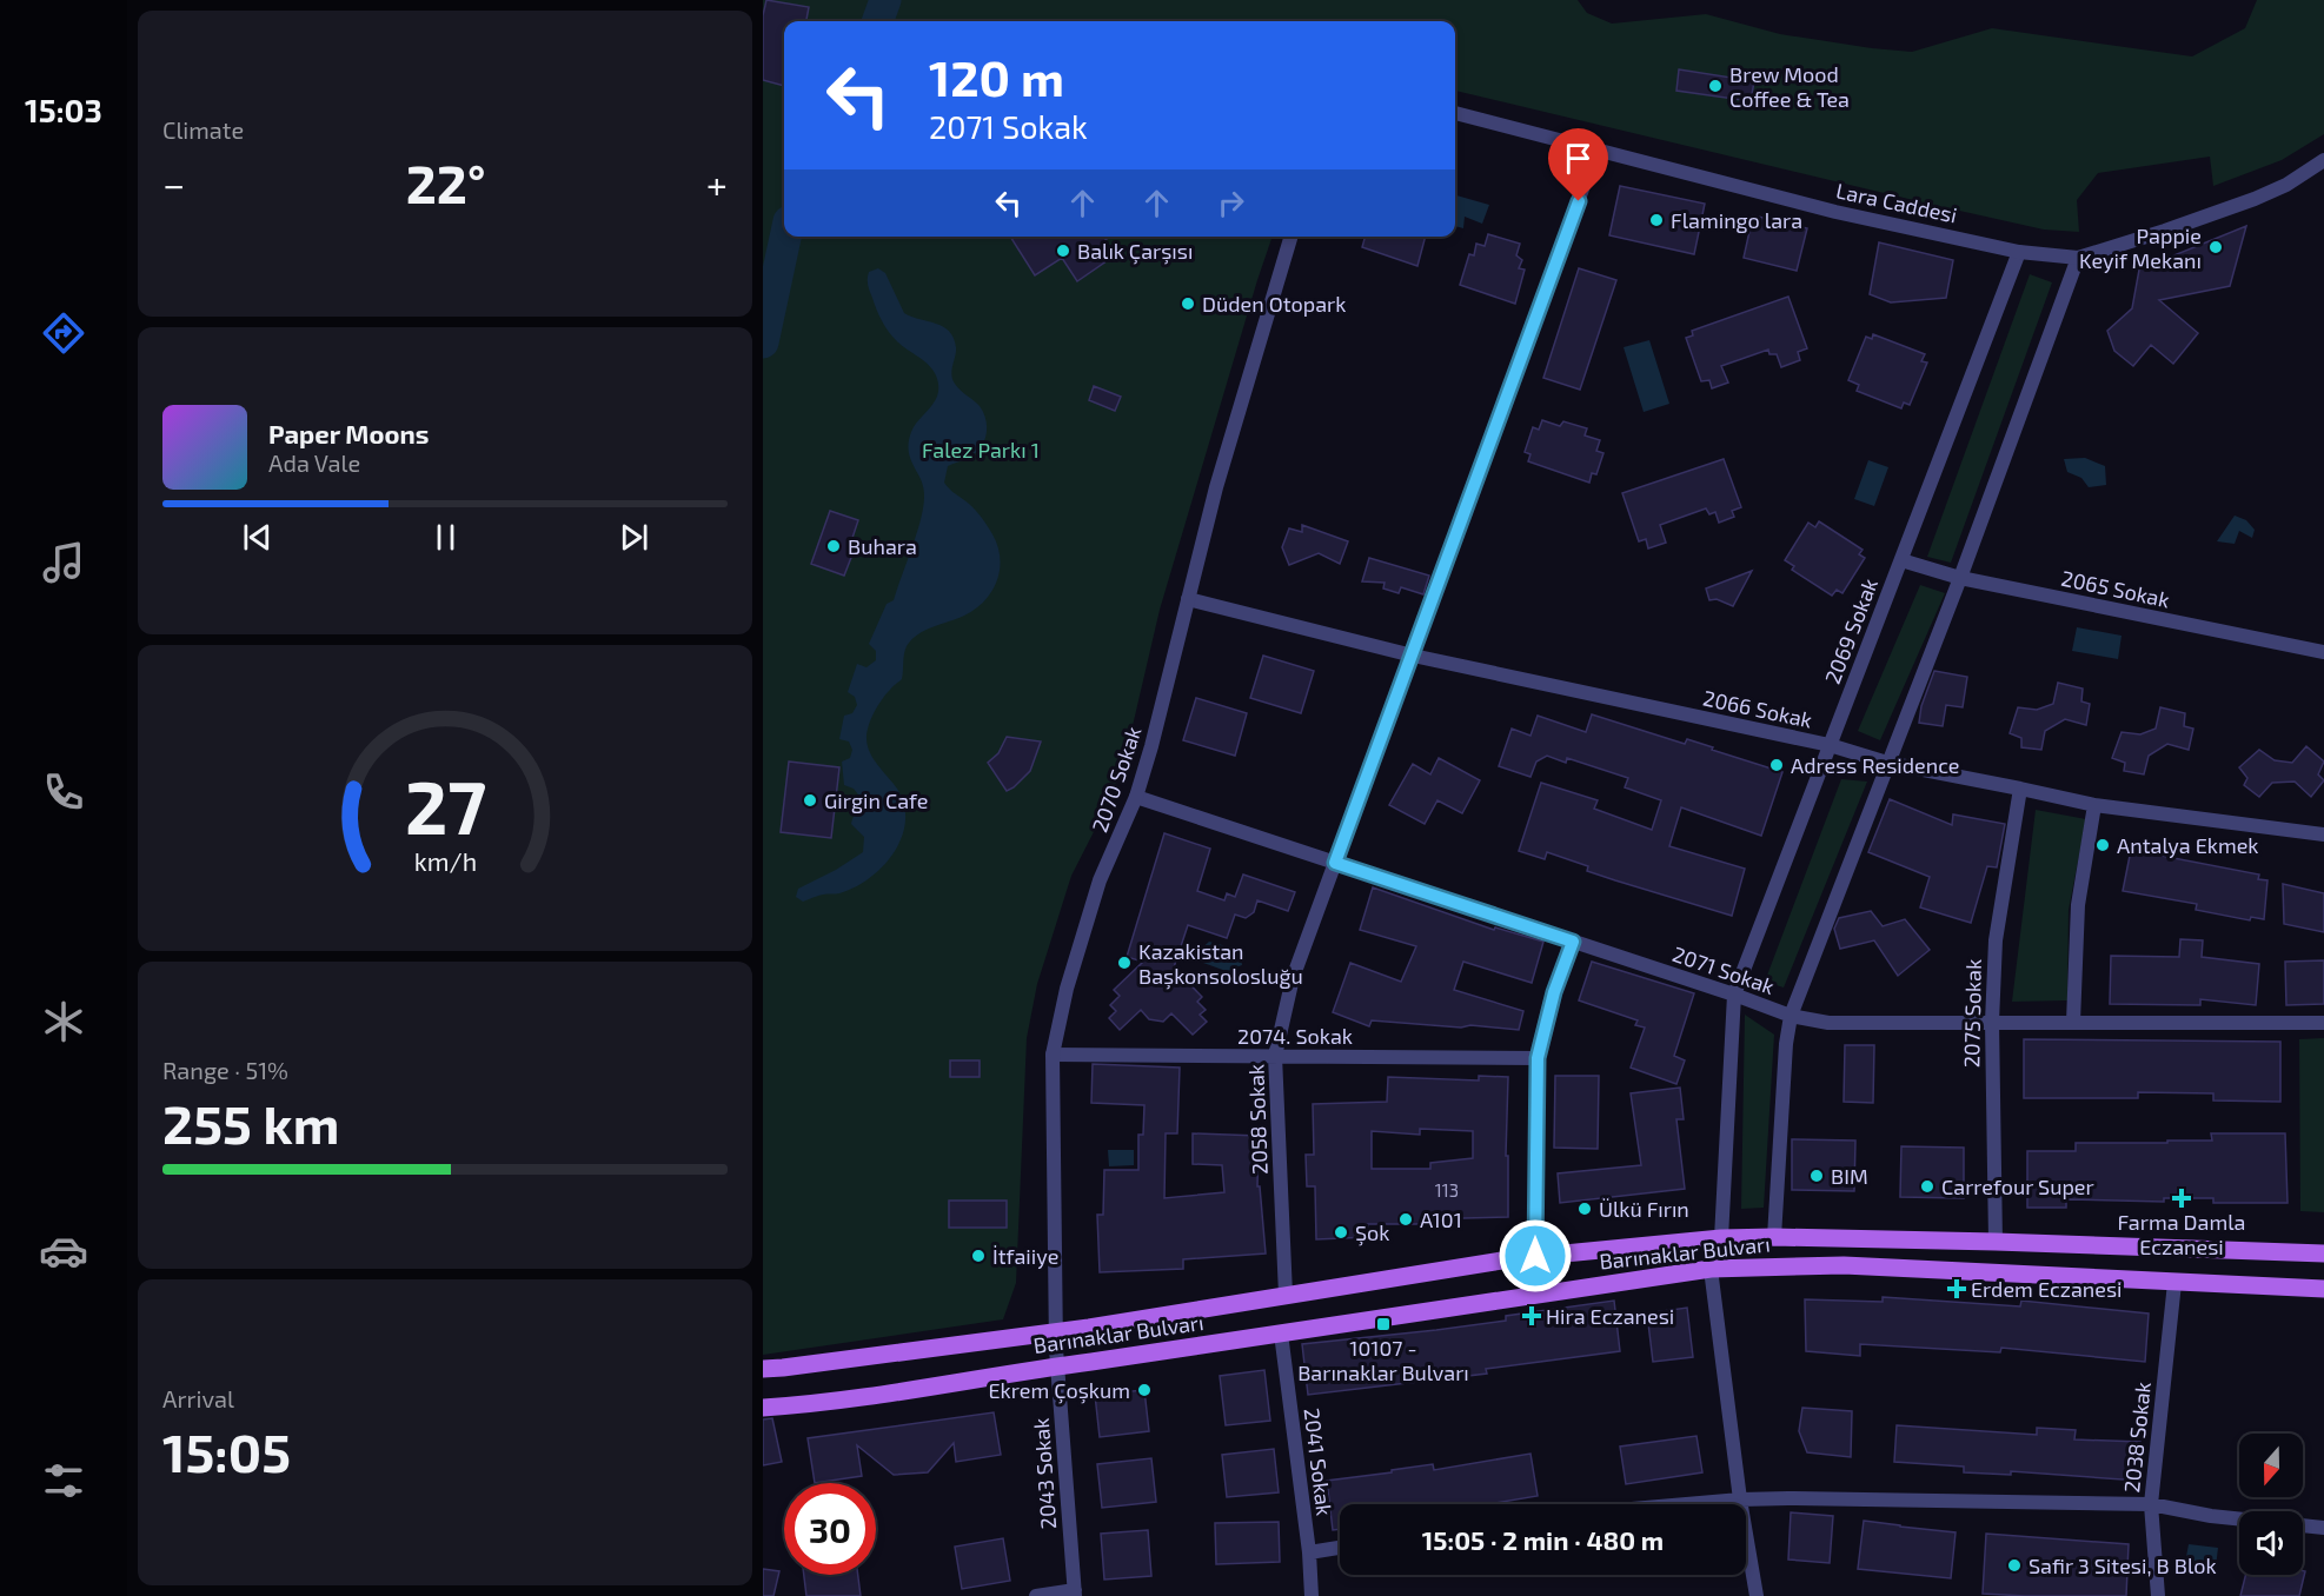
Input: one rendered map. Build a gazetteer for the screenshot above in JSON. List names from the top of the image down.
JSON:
{
  "streets": {
    "main road": ["Barınaklar Bulvarı"],
    "street": [
      "Lara Caddesi",
      "2065 Sokak",
      "2069 Sokak",
      "2066 Sokak",
      "2070 Sokak",
      "2071 Sokak",
      "2075 Sokak",
      "2074. Sokak",
      "2058 Sokak",
      "2038 Sokak",
      "2041 Sokak",
      "2043 Sokak"
    ]
  },
  "crossings": [
    ["Lara Caddesi", "2069 Sokak"],
    ["Lara Caddesi", "2058 Sokak"],
    ["2065 Sokak", "2069 Sokak"],
    ["2069 Sokak", "2066 Sokak"],
    ["2069 Sokak", "2071 Sokak"],
    ["2069 Sokak", "Barınaklar Bulvarı"],
    ["2066 Sokak", "2070 Sokak"],
    ["2066 Sokak", "2075 Sokak"],
    ["2066 Sokak", "2058 Sokak"],
    ["2070 Sokak", "2071 Sokak"],
    ["2070 Sokak", "2074. Sokak"],
    ["2070 Sokak", "Barınaklar Bulvarı"],
    ["2070 Sokak", "2043 Sokak"],
    ["2071 Sokak", "2075 Sokak"],
    ["2071 Sokak", "2058 Sokak"],
    ["2075 Sokak", "Barınaklar Bulvarı"],
    ["2074. Sokak", "2058 Sokak"],
    ["2058 Sokak", "Barınaklar Bulvarı"],
    ["Barınaklar Bulvarı", "2038 Sokak"],
    ["Barınaklar Bulvarı", "2041 Sokak"],
    ["Barınaklar Bulvarı", "2043 Sokak"]
  ],
  "parks": ["Falez Parkı 1"],
  "places": {
    "other": [
      "Brew Mood Coffee & Tea",
      "Flamingo lara",
      "Pappie Keyif Mekanı",
      "Balık Çarşısı",
      "Düden Otopark",
      "Buhara",
      "Adress Residence",
      "Girgin Cafe",
      "Antalya Ekmek",
      "Kazakistan Başkonsolosluğu",
      "BIM",
      "Carrefour Super",
      "Ülkü Fırın",
      "A101",
      "Şok",
      "İtfaiiye",
      "Ekrem Çoşkum",
      "Safir 3 Sitesi, B Blok"
    ],
    "health": ["Farma Damla Eczanesi", "Erdem Eczanesi", "Hira Eczanesi"],
    "transit": ["10107 - Barınaklar Bulvarı"]
  },
  "house_numbers": ["113"],
  "north": "bottom",
  "page": {
    "tabs": "15:03",
    "tile": [
      "Climate",
      ["Range · 51%", "255 km"],
      ["Arrival", "15:05"]
    ],
    "turn": ["120 m", "2071 Sokak"],
    "heat": ["−", "22°", "+"],
    "song": ["Paper Moons", "Ada Vale"],
    "limit": "30",
    "trip": "15:05 · 2 min · 480 m",
    "gauge": ["27", "km/h"]
  }
}
